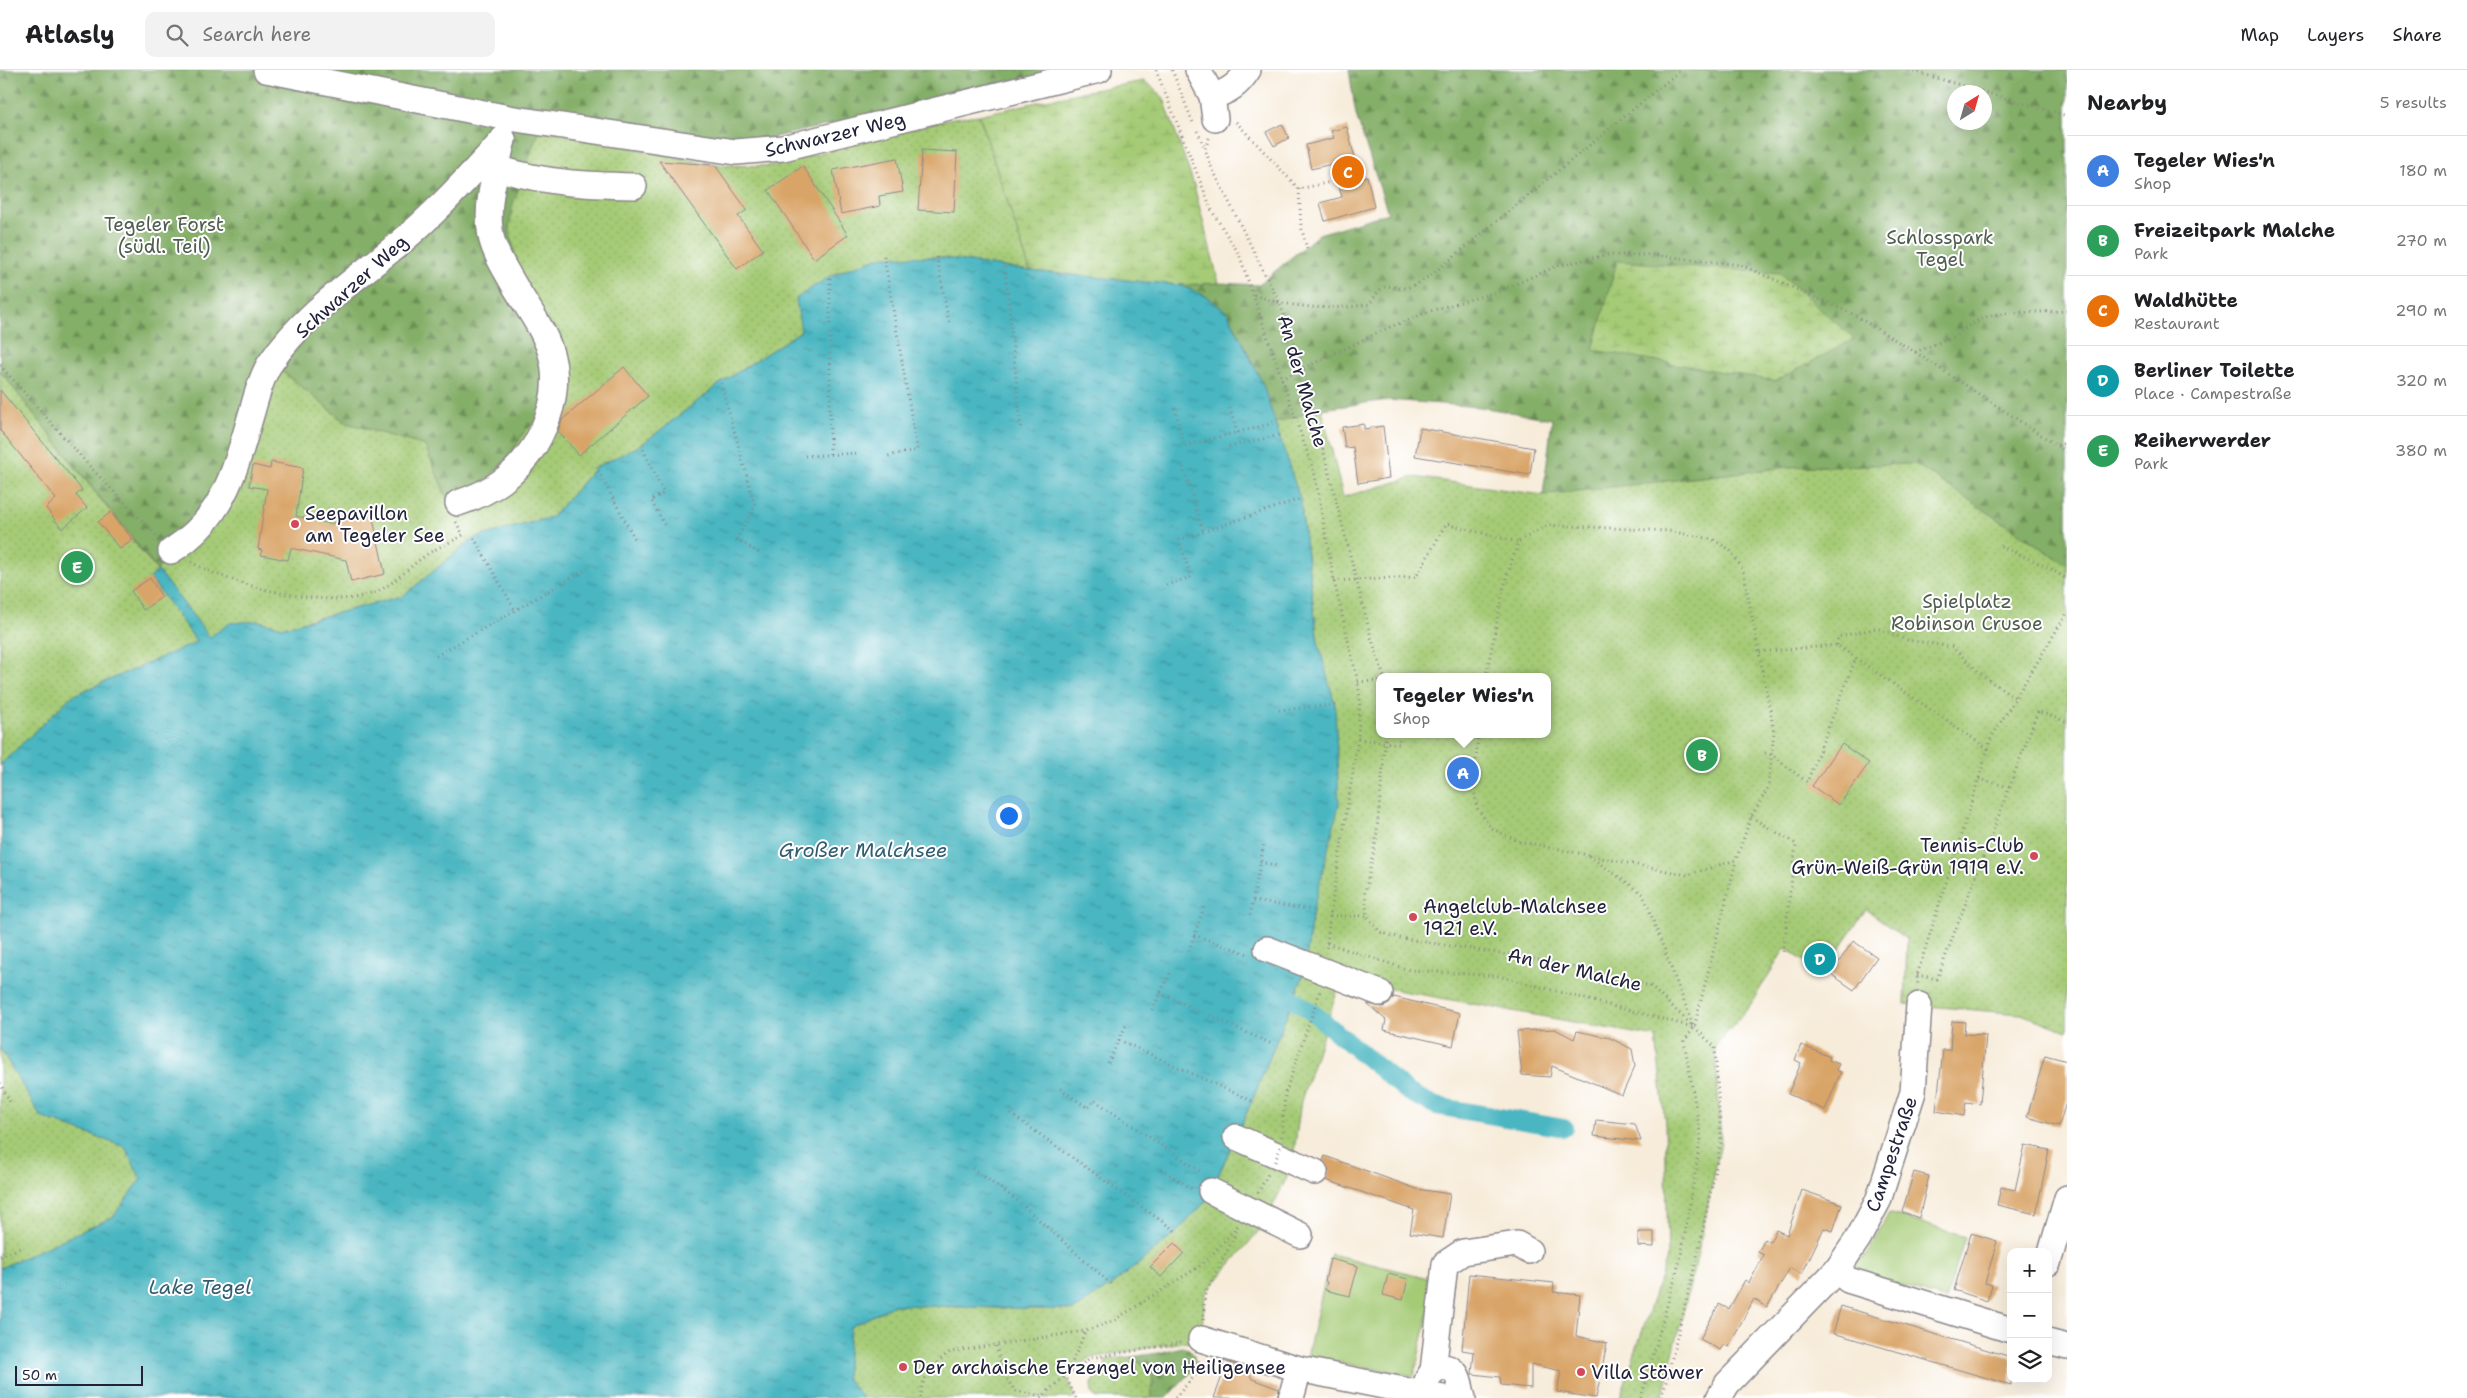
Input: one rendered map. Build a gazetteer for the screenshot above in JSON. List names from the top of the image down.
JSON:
{
  "streets": {
    "street": ["Schwarzer Weg", "Campestraße"],
    "path": ["An der Malche"]
  },
  "water": ["Großer Malchsee", "Lake Tegel"],
  "parks": ["Tegeler Forst (südl. Teil)", "Schlosspark Tegel", "Spielplatz Robinson Crusoe"],
  "places": [
    "Seepavillon am Tegeler See",
    "Tennis-Club Grün-Weiß-Grün 1919 e.V.",
    "Angelclub-Malchsee 1921 e.V.",
    "Der archaische Erzengel von Heiligensee",
    "Villa Stöwer"
  ],
  "scale_bar": "50 m",
  "north": "top right",
  "page": {
    "header": "Atlasly",
    "search": "Search here",
    "nav": ["Map", "Layers", "Share"],
    "heading": ["Nearby", "5 results"],
    "list": [
      {
        "mark": "A",
        "name": "Tegeler Wies'n",
        "note": "Shop",
        "value": "180 m"
      },
      {
        "mark": "B",
        "name": "Freizeitpark Malche",
        "note": "Park",
        "value": "270 m"
      },
      {
        "mark": "C",
        "name": "Waldhütte",
        "note": "Restaurant",
        "value": "290 m"
      },
      {
        "mark": "D",
        "name": "Berliner Toilette",
        "note": "Place · Campestraße",
        "value": "320 m"
      },
      {
        "mark": "E",
        "name": "Reiherwerder",
        "note": "Park",
        "value": "380 m"
      }
    ],
    "pins": [
      "C",
      "E",
      "B",
      "A",
      "D"
    ],
    "popup": ["Tegeler Wies'n", "Shop"],
    "map_buttons": ["+", "−"],
    "scale": "50 m"
  }
}
